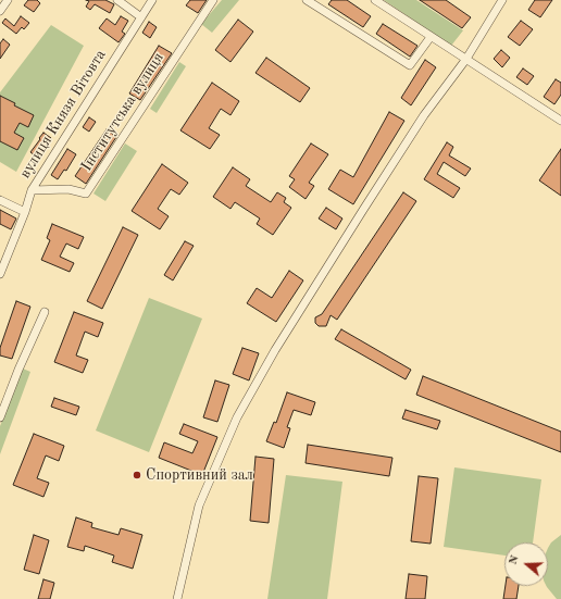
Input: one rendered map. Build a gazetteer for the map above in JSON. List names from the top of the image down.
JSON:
{
  "streets": {
    "street": ["Інститутська вулиця", "вулиця Князя Вітовта"]
  },
  "crossings": [
    ["Інститутська вулиця", "вулиця Князя Вітовта"]
  ],
  "places": ["Спортивний зал"],
  "north": "left"
}
